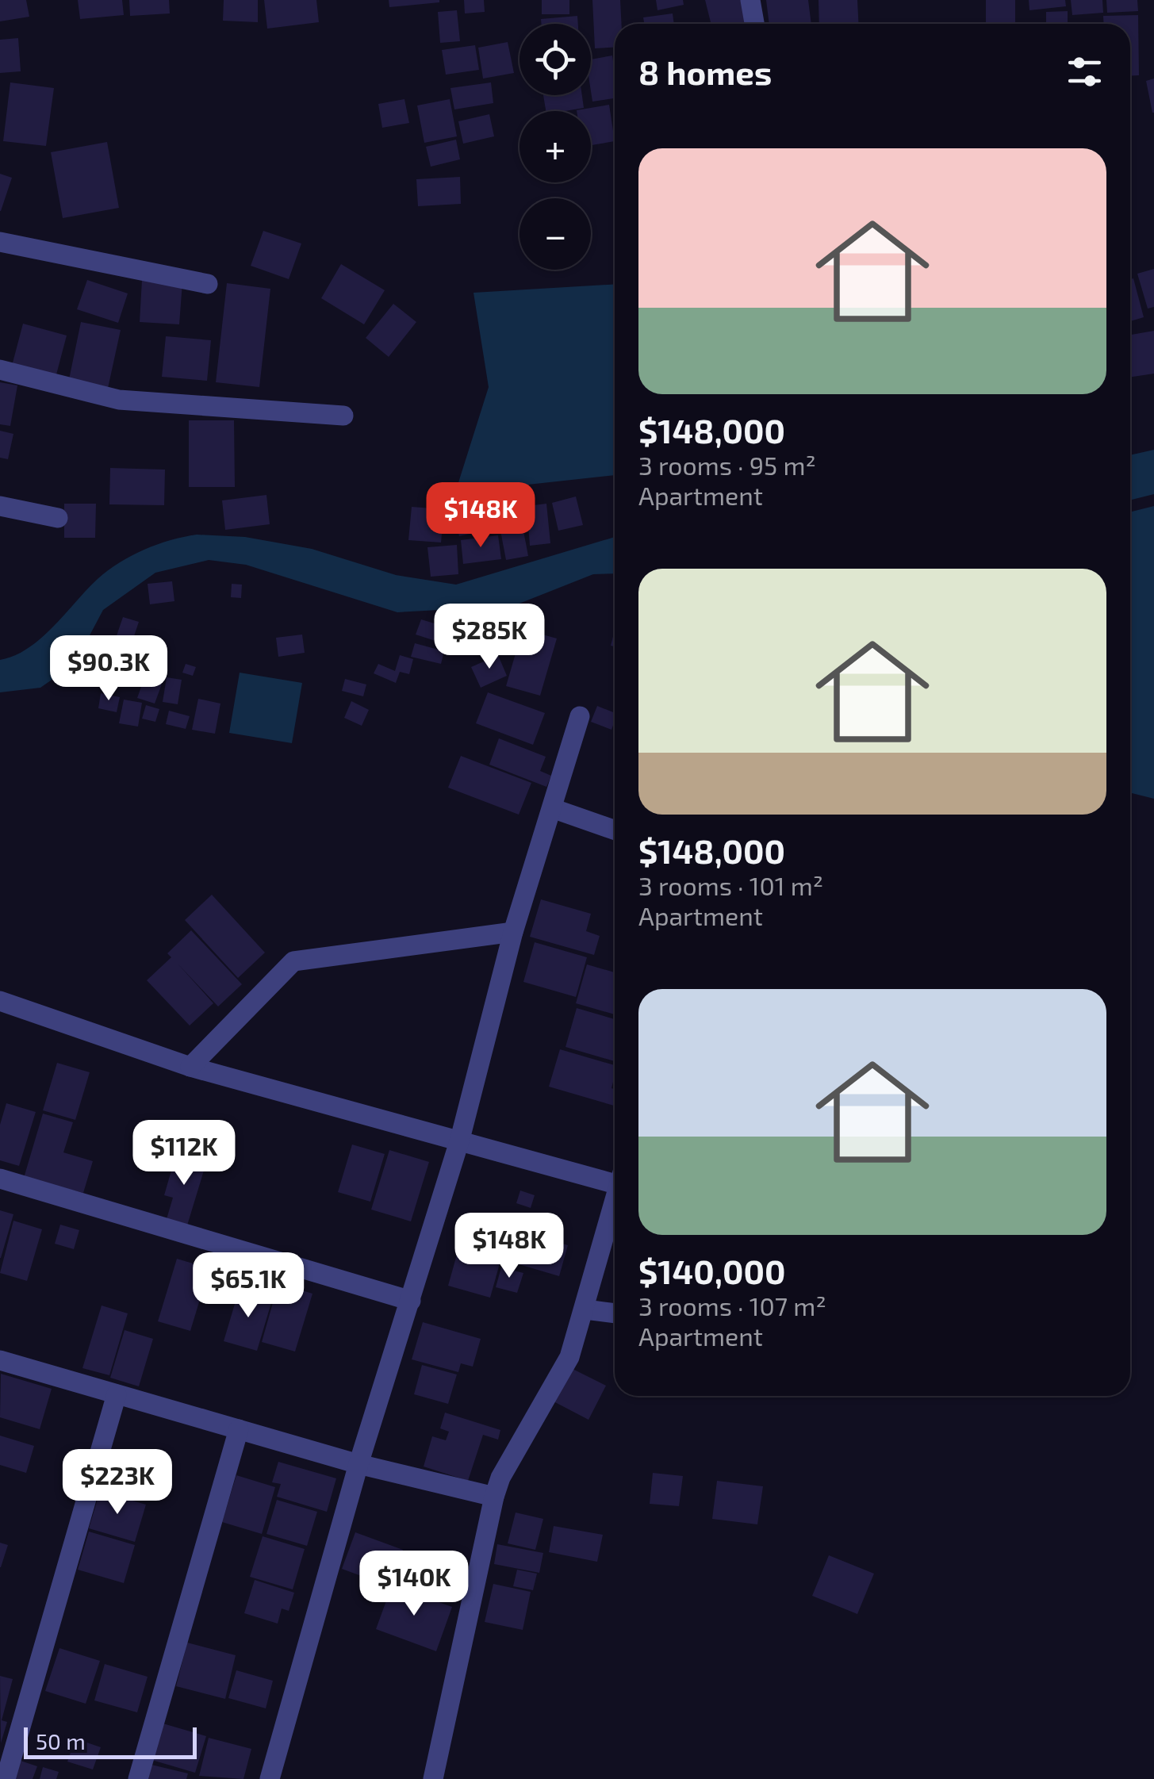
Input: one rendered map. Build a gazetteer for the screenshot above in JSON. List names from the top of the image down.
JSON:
{
  "scale_bar": "50 m",
  "page": {
    "map_buttons": ["+", "−"],
    "heading": "8 homes",
    "list": [
      {
        "name": "$148,000",
        "note": "3 rooms · 95 m² · Apartment"
      },
      {
        "name": "$148,000",
        "note": "3 rooms · 101 m² · Apartment"
      },
      {
        "name": "$140,000",
        "note": "3 rooms · 107 m² · Apartment"
      }
    ],
    "price": [
      "$148K",
      "$285K",
      "$90.3K",
      "$112K",
      "$148K",
      "$65.1K",
      "$223K",
      "$140K"
    ],
    "scale": "50 m"
  }
}
